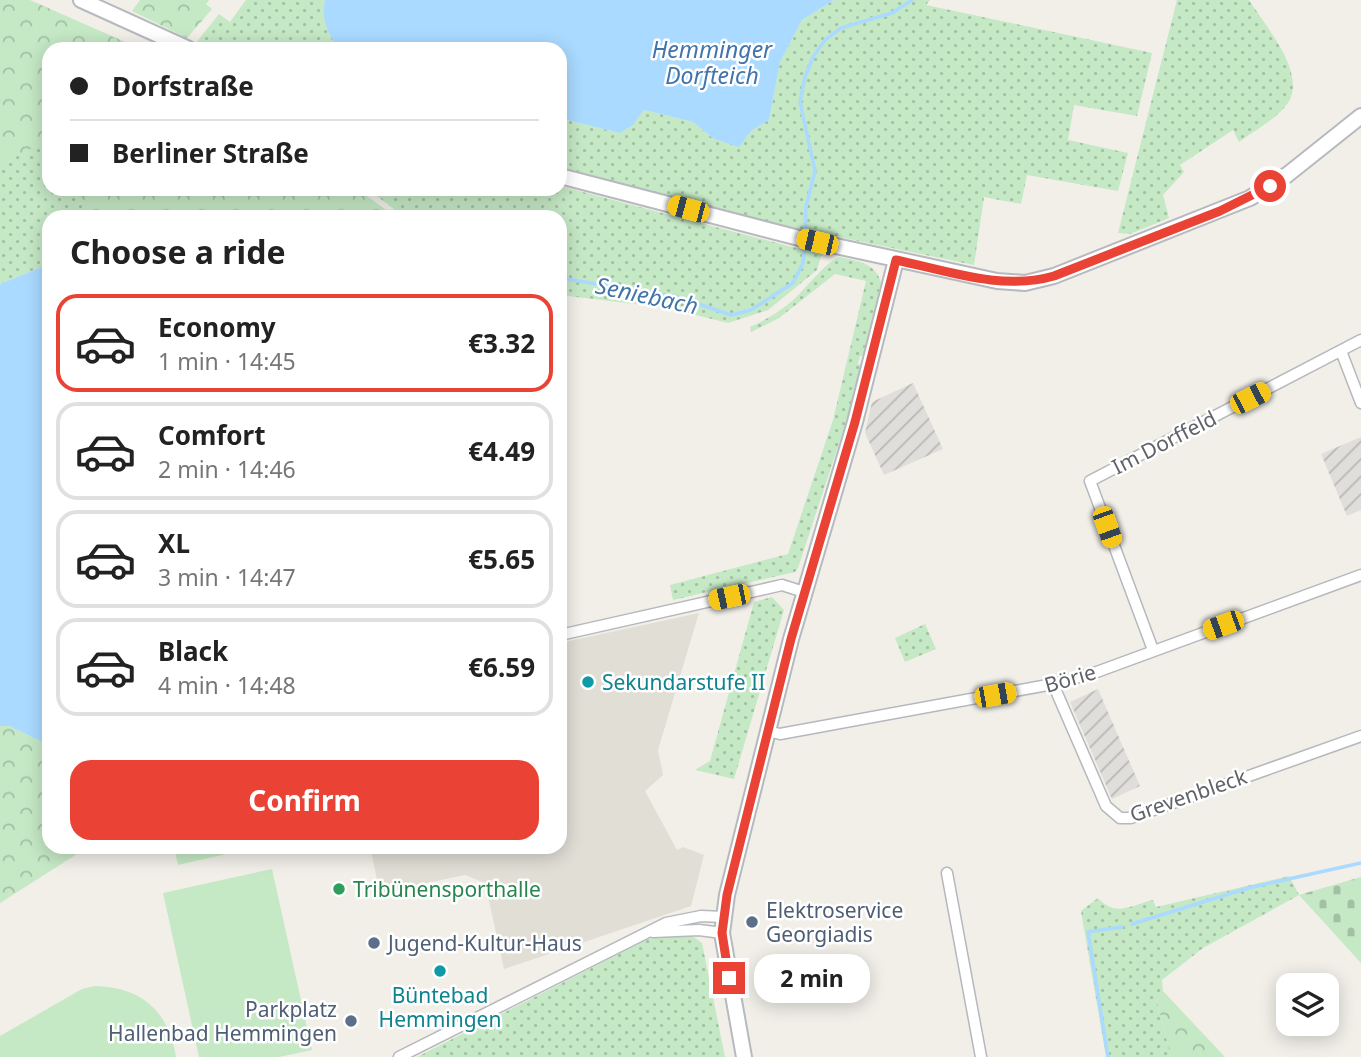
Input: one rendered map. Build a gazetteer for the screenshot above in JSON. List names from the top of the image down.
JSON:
{
  "streets": {
    "street": ["Im Dorffeld", "Börie", "Grevenbleck"]
  },
  "crossings": [
    ["Im Dorffeld", "Börie"],
    ["Börie", "Grevenbleck"]
  ],
  "water": ["Hemminger Dorfteich", "Seniebach"],
  "places": [
    "Sekundarstufe II",
    "Tribünensporthalle",
    "Elektroservice Georgiadis",
    "Jugend-Kultur-Haus",
    "Büntebad Hemmingen",
    "Parkplatz Hallenbad Hemmingen"
  ],
  "page": {
    "banner": ["Dorfstraße", "Berliner Straße"],
    "heading": "Choose a ride",
    "list": [
      {
        "name": "Economy",
        "note": "1 min · 14:45",
        "value": "€3.32"
      },
      {
        "name": "Comfort",
        "note": "2 min · 14:46",
        "value": "€4.49"
      },
      {
        "name": "XL",
        "note": "3 min · 14:47",
        "value": "€5.65"
      },
      {
        "name": "Black",
        "note": "4 min · 14:48",
        "value": "€6.59"
      }
    ],
    "buttons": "Confirm",
    "bubble": "2 min"
  }
}
